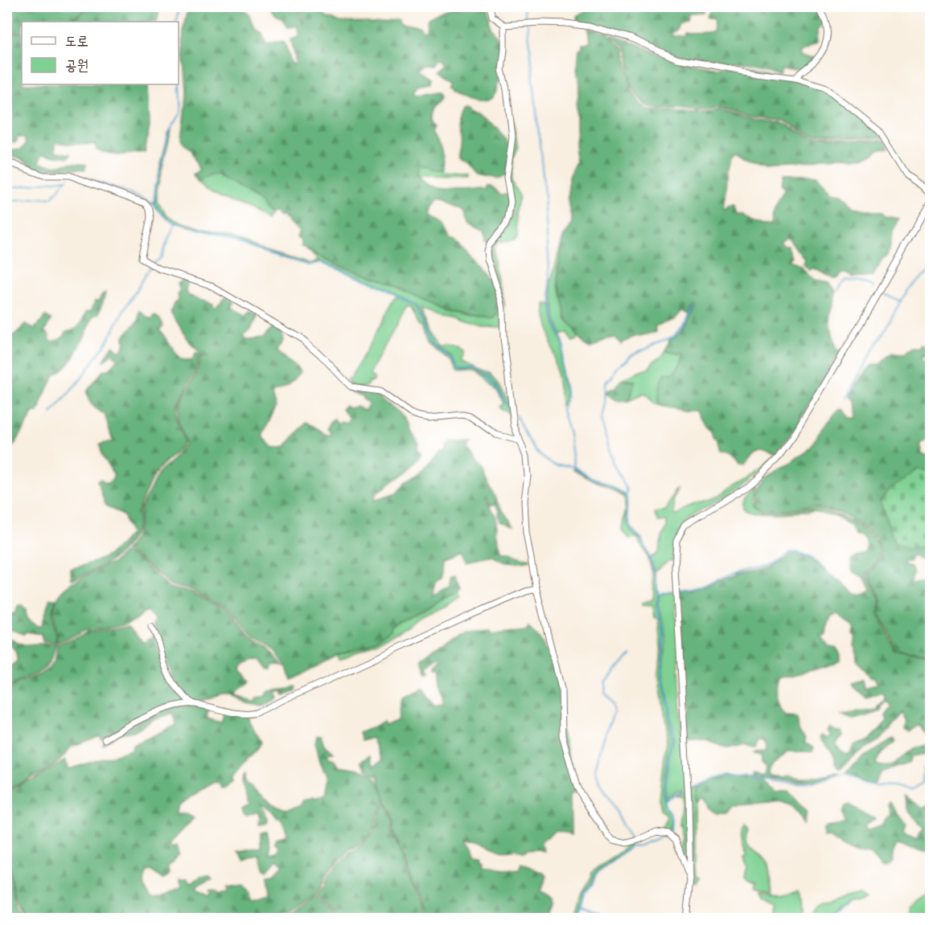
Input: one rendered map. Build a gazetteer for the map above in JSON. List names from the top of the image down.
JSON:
{
  "legend": ["도로", "공원"]
}
